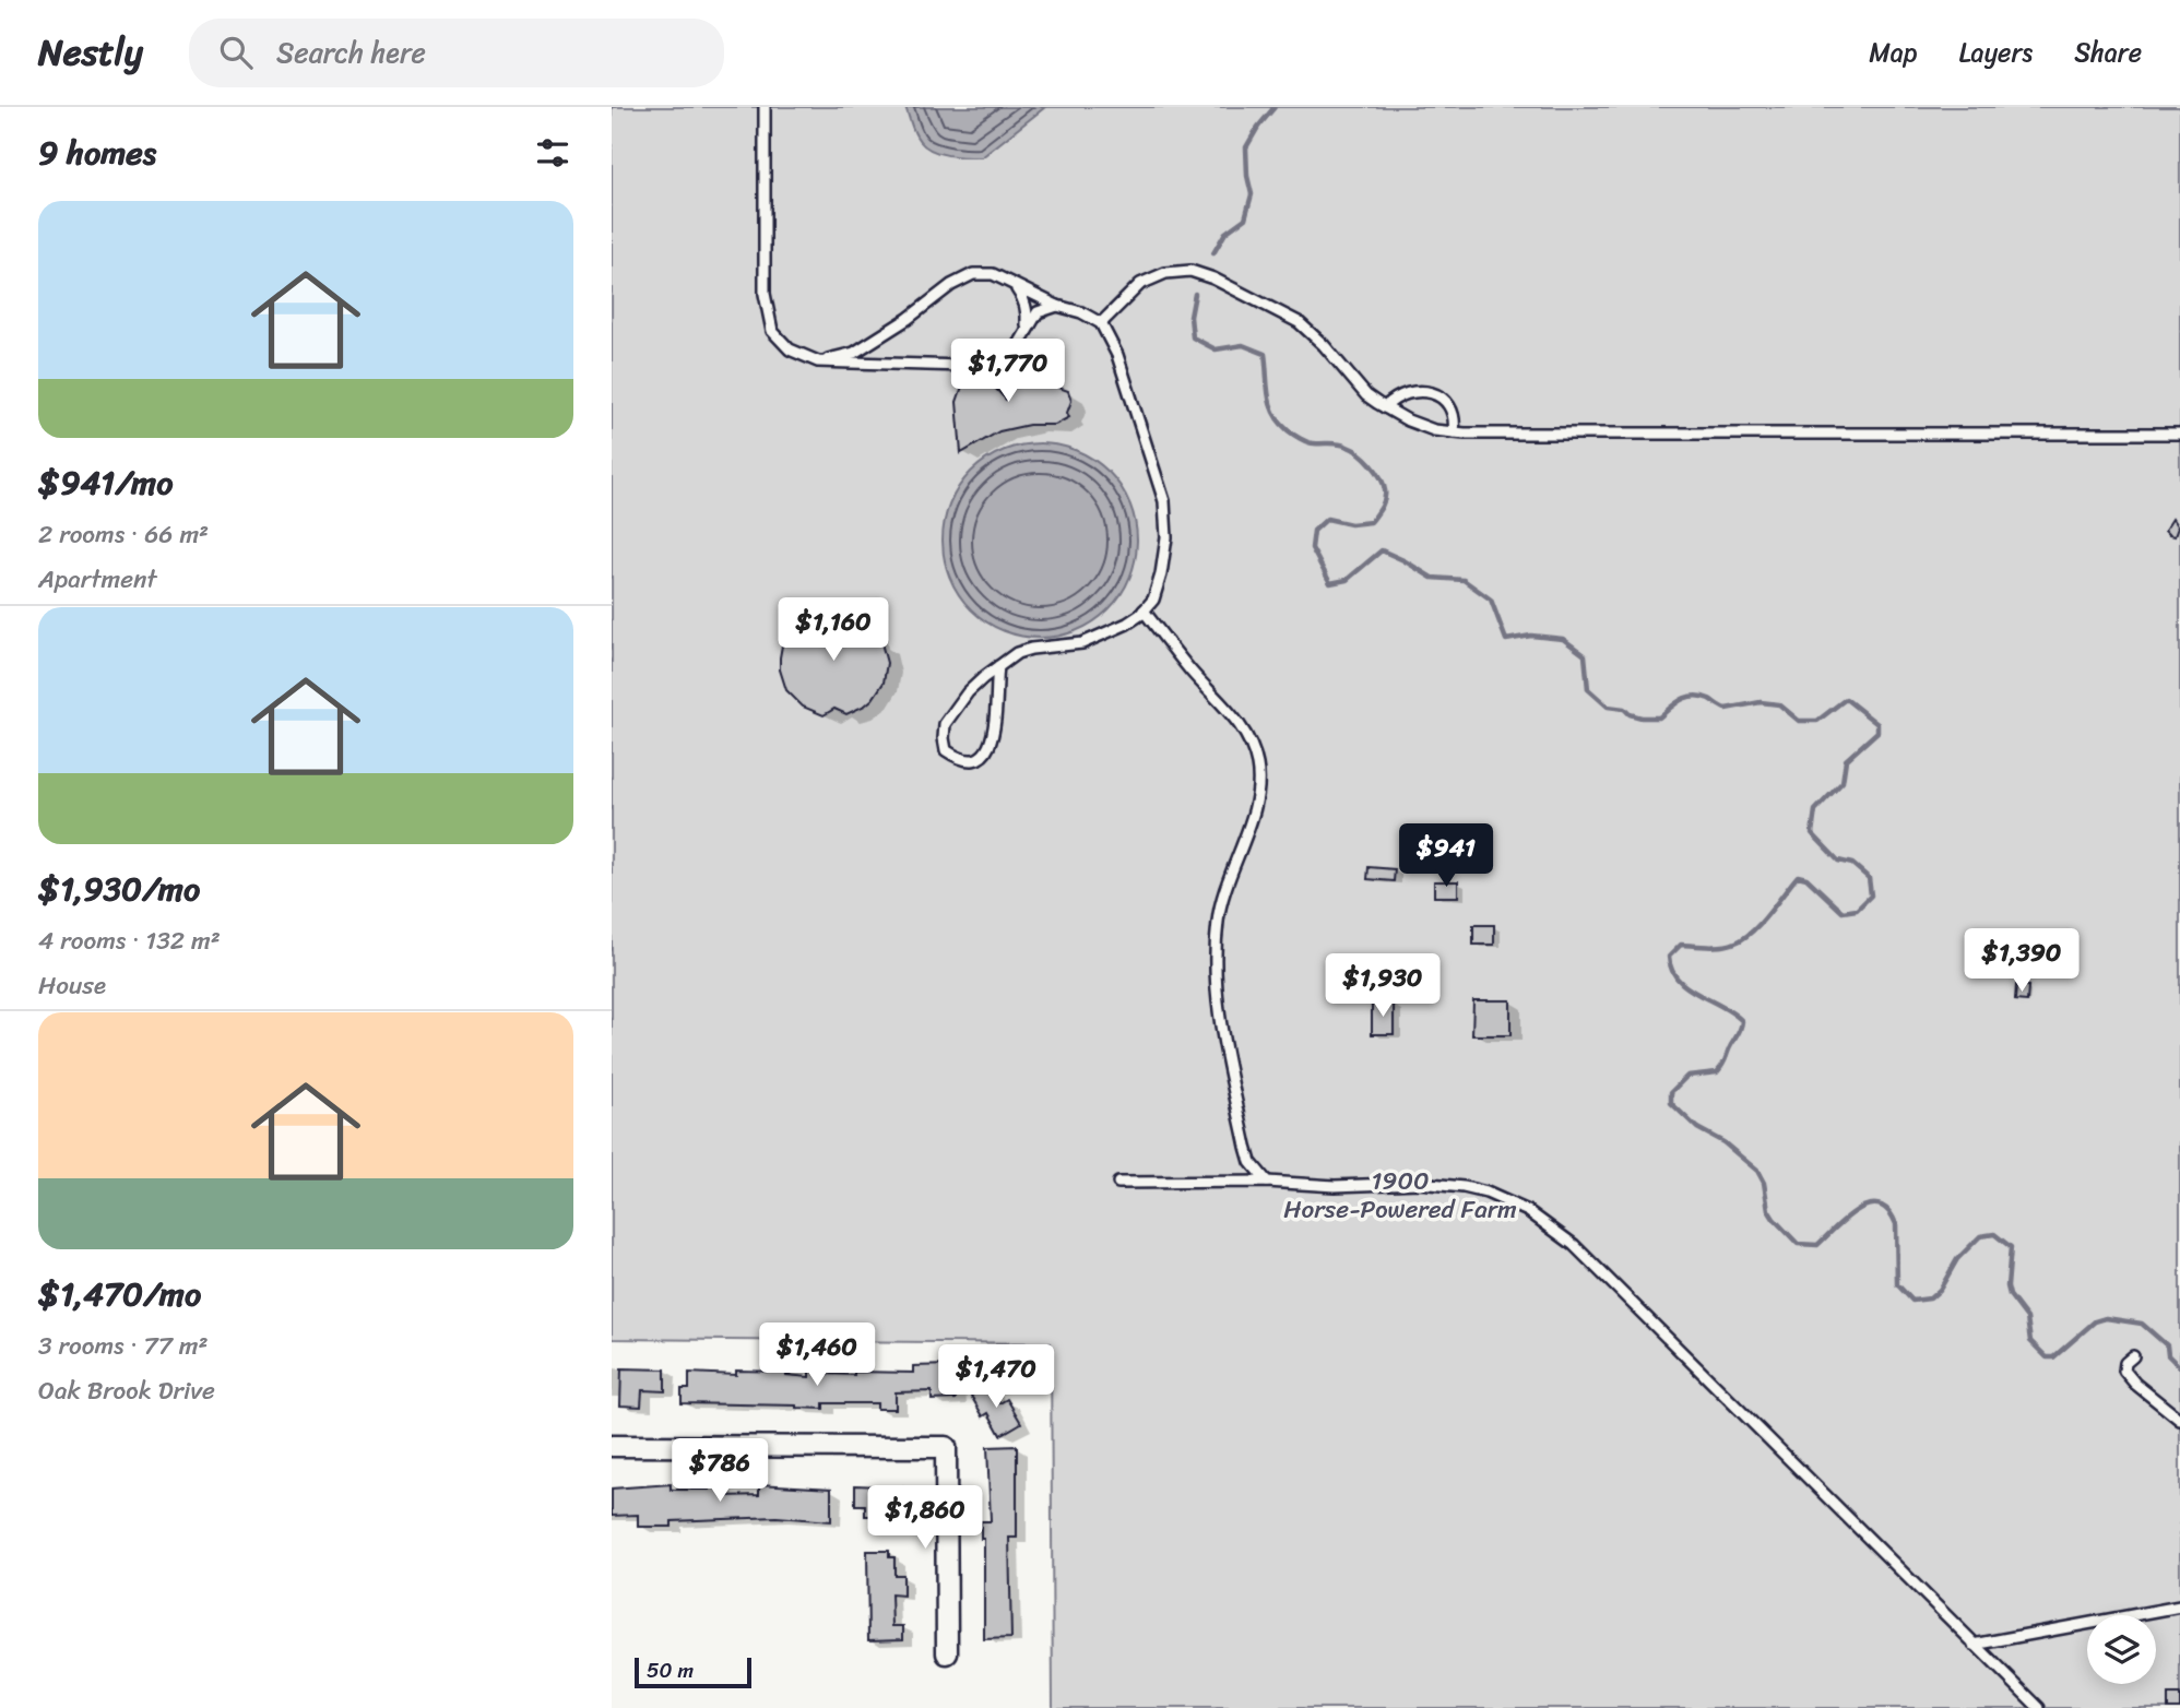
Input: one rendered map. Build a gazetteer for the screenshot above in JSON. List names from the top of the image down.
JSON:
{
  "parks": ["1900 Horse-Powered Farm"],
  "scale_bar": "50 m",
  "page": {
    "header": "Nestly",
    "search": "Search here",
    "nav": ["Map", "Layers", "Share"],
    "heading": "9 homes",
    "list": [
      {
        "name": "$941/mo",
        "note": "2 rooms · 66 m² · Apartment"
      },
      {
        "name": "$1,930/mo",
        "note": "4 rooms · 132 m² · House"
      },
      {
        "name": "$1,470/mo",
        "note": "3 rooms · 77 m² · Oak Brook Drive"
      }
    ],
    "price": [
      "$1,770",
      "$1,160",
      "$941",
      "$1,390",
      "$1,930",
      "$1,460",
      "$1,470",
      "$786",
      "$1,860"
    ],
    "scale": "50 m"
  }
}
